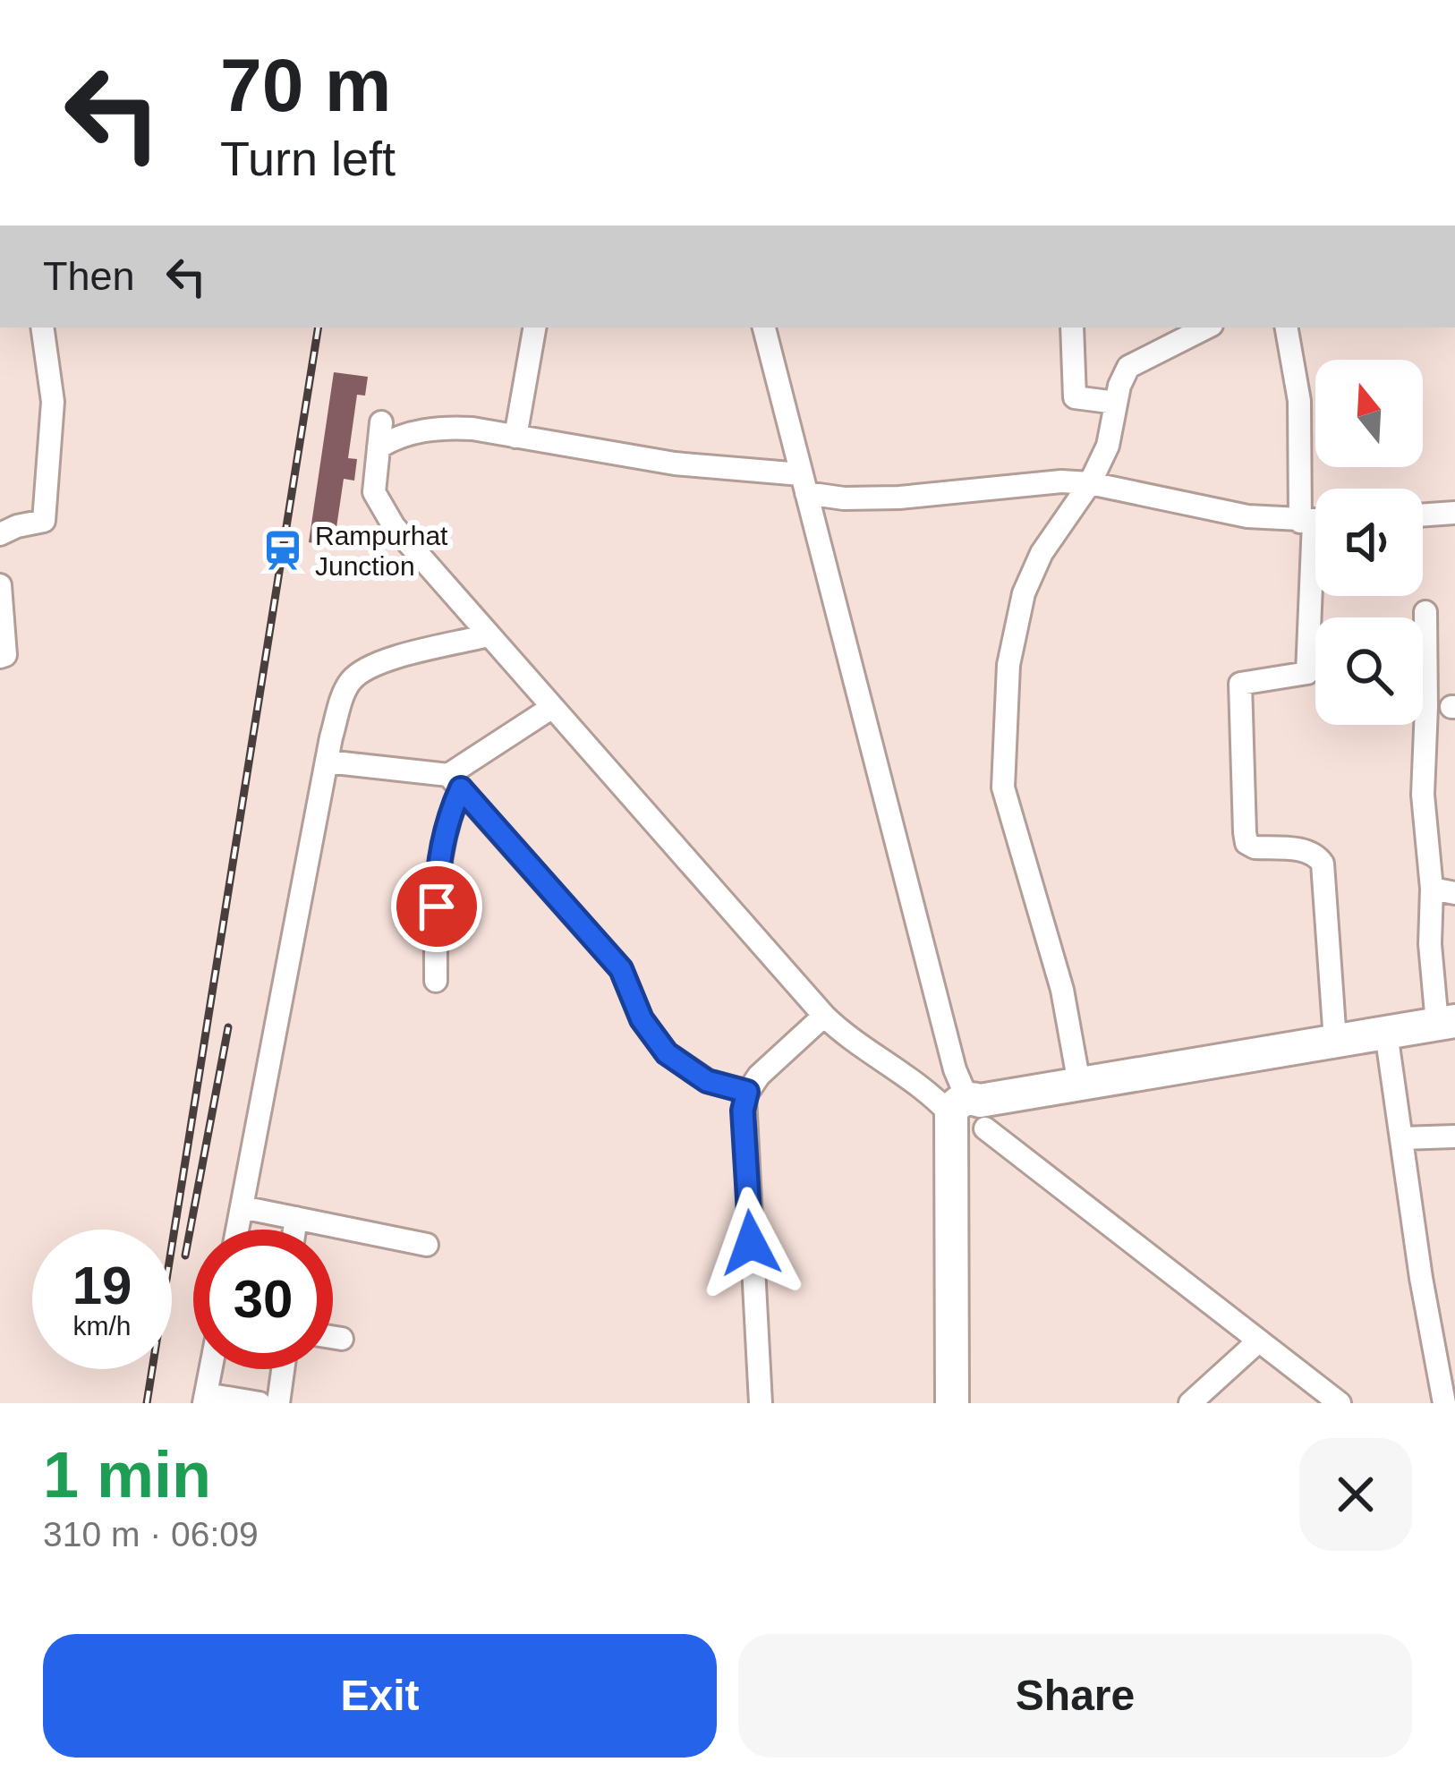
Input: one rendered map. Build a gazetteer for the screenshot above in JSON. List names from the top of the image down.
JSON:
{
  "places": {
    "station": ["Rampurhat Junction"]
  },
  "north": "top",
  "page": {
    "turn": ["70 m", "Turn left"],
    "then": "Then",
    "speed": "19 km/h",
    "limit": "30",
    "heading": ["1 min", "310 m · 06:09"],
    "buttons": ["Exit", "Share"]
  }
}
